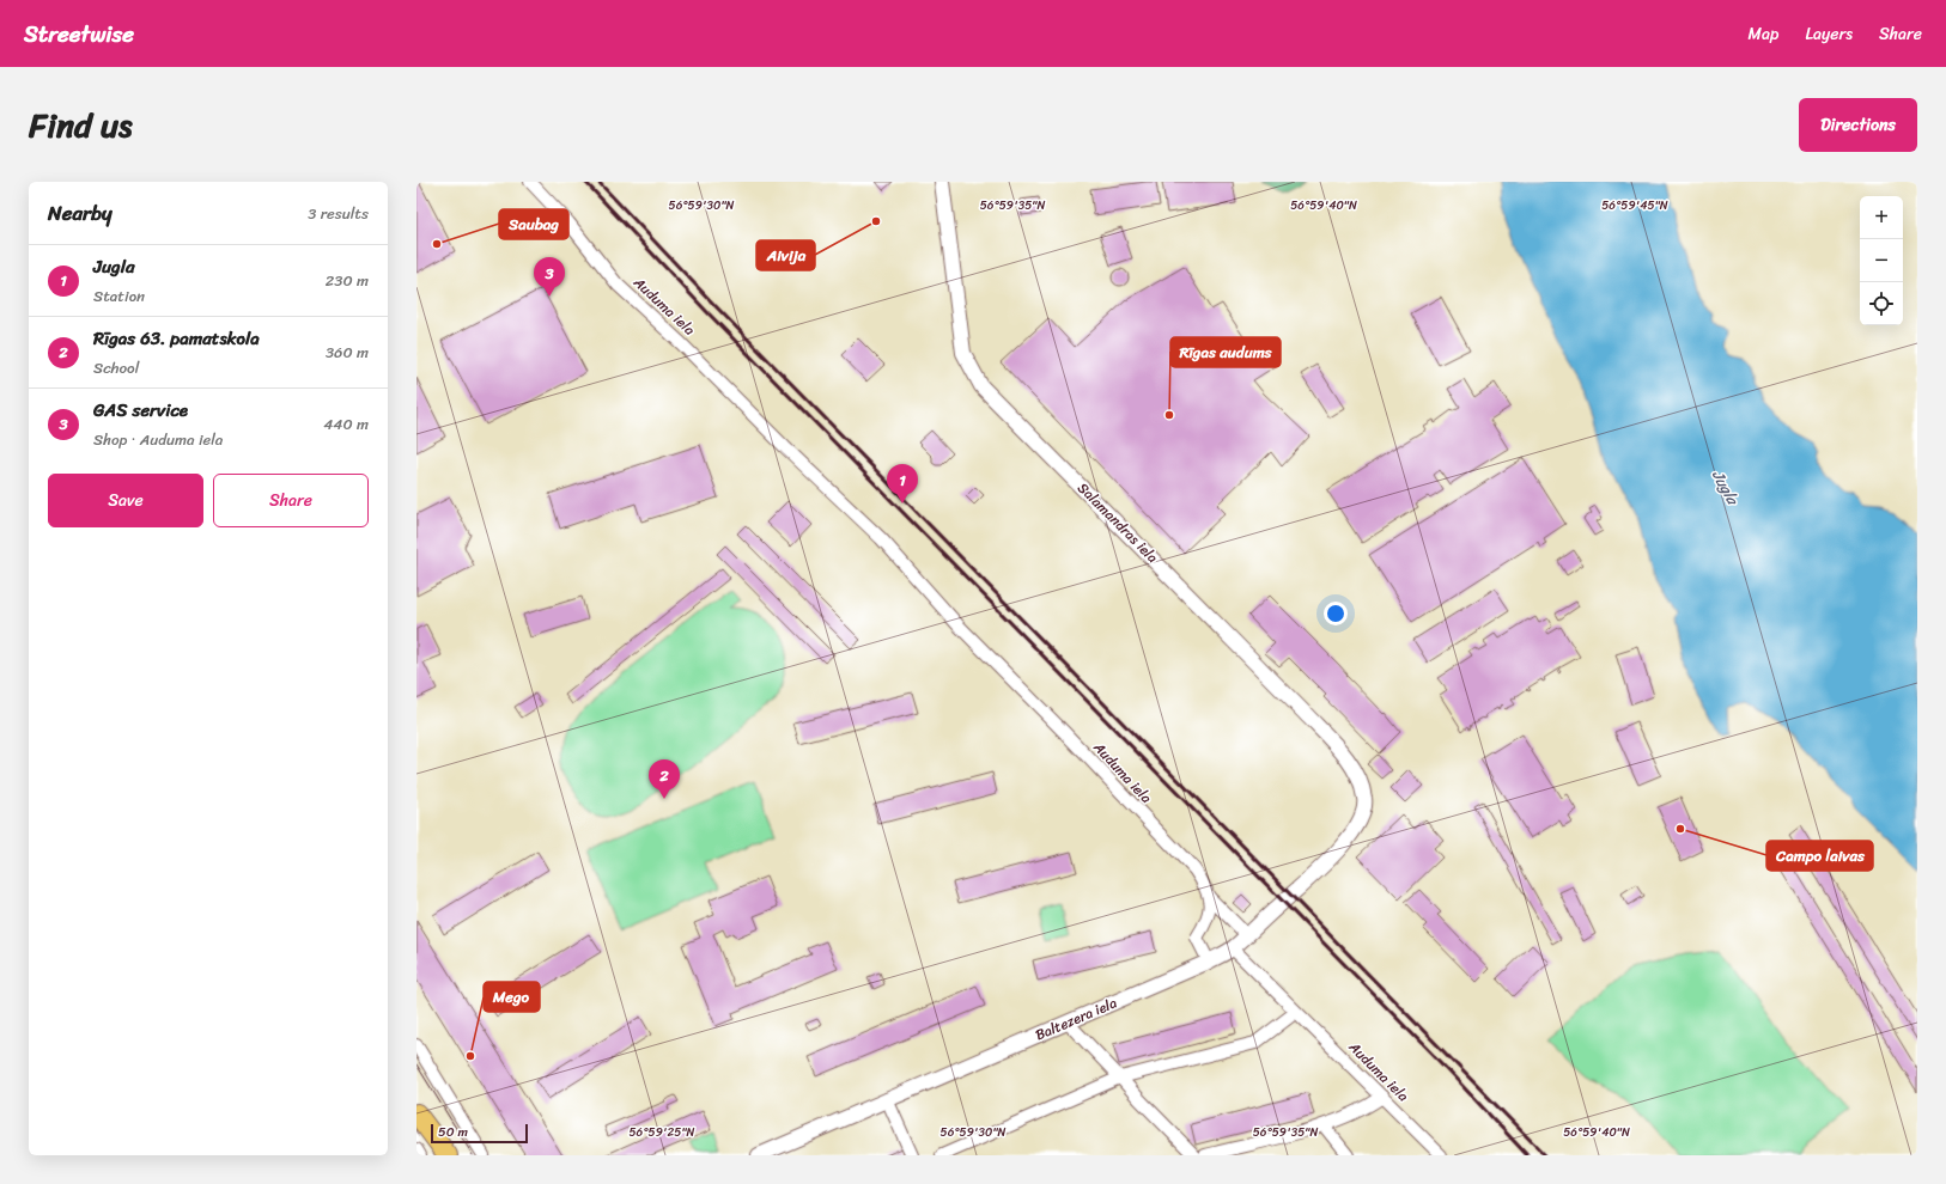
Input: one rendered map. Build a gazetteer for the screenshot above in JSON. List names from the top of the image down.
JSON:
{
  "streets": {
    "street": ["Auduma iela", "Salamandras iela", "Baltezera iela"]
  },
  "crossings": [
    ["Auduma iela", "Baltezera iela"],
    ["Salamandras iela", "Baltezera iela"]
  ],
  "water": ["Jugla"],
  "places": [
    "Aivija",
    "Saubag",
    "Rīgas audums",
    "Campo laivas",
    "Mego"
  ],
  "scale_bar": "50 m",
  "page": {
    "header": "Streetwise",
    "nav": ["Map", "Layers", "Share"],
    "title": "Find us",
    "buttons": [
      "Directions",
      ["Save", "Share"]
    ],
    "heading": ["Nearby", "3 results"],
    "map_buttons": ["+", "−"],
    "list": [
      {
        "mark": "1",
        "name": "Jugla",
        "note": "Station",
        "value": "230 m"
      },
      {
        "mark": "2",
        "name": "Rīgas 63. pamatskola",
        "note": "School",
        "value": "360 m"
      },
      {
        "mark": "3",
        "name": "GAS service",
        "note": "Shop · Auduma iela",
        "value": "440 m"
      }
    ],
    "pins": ["3", "1", "2"],
    "scale": "50 m"
  },
  "coordinates": [
    "56°59'30\"N",
    "56°59'35\"N",
    "56°59'40\"N",
    "56°59'45\"N",
    "56°59'25\"N"
  ]
}
